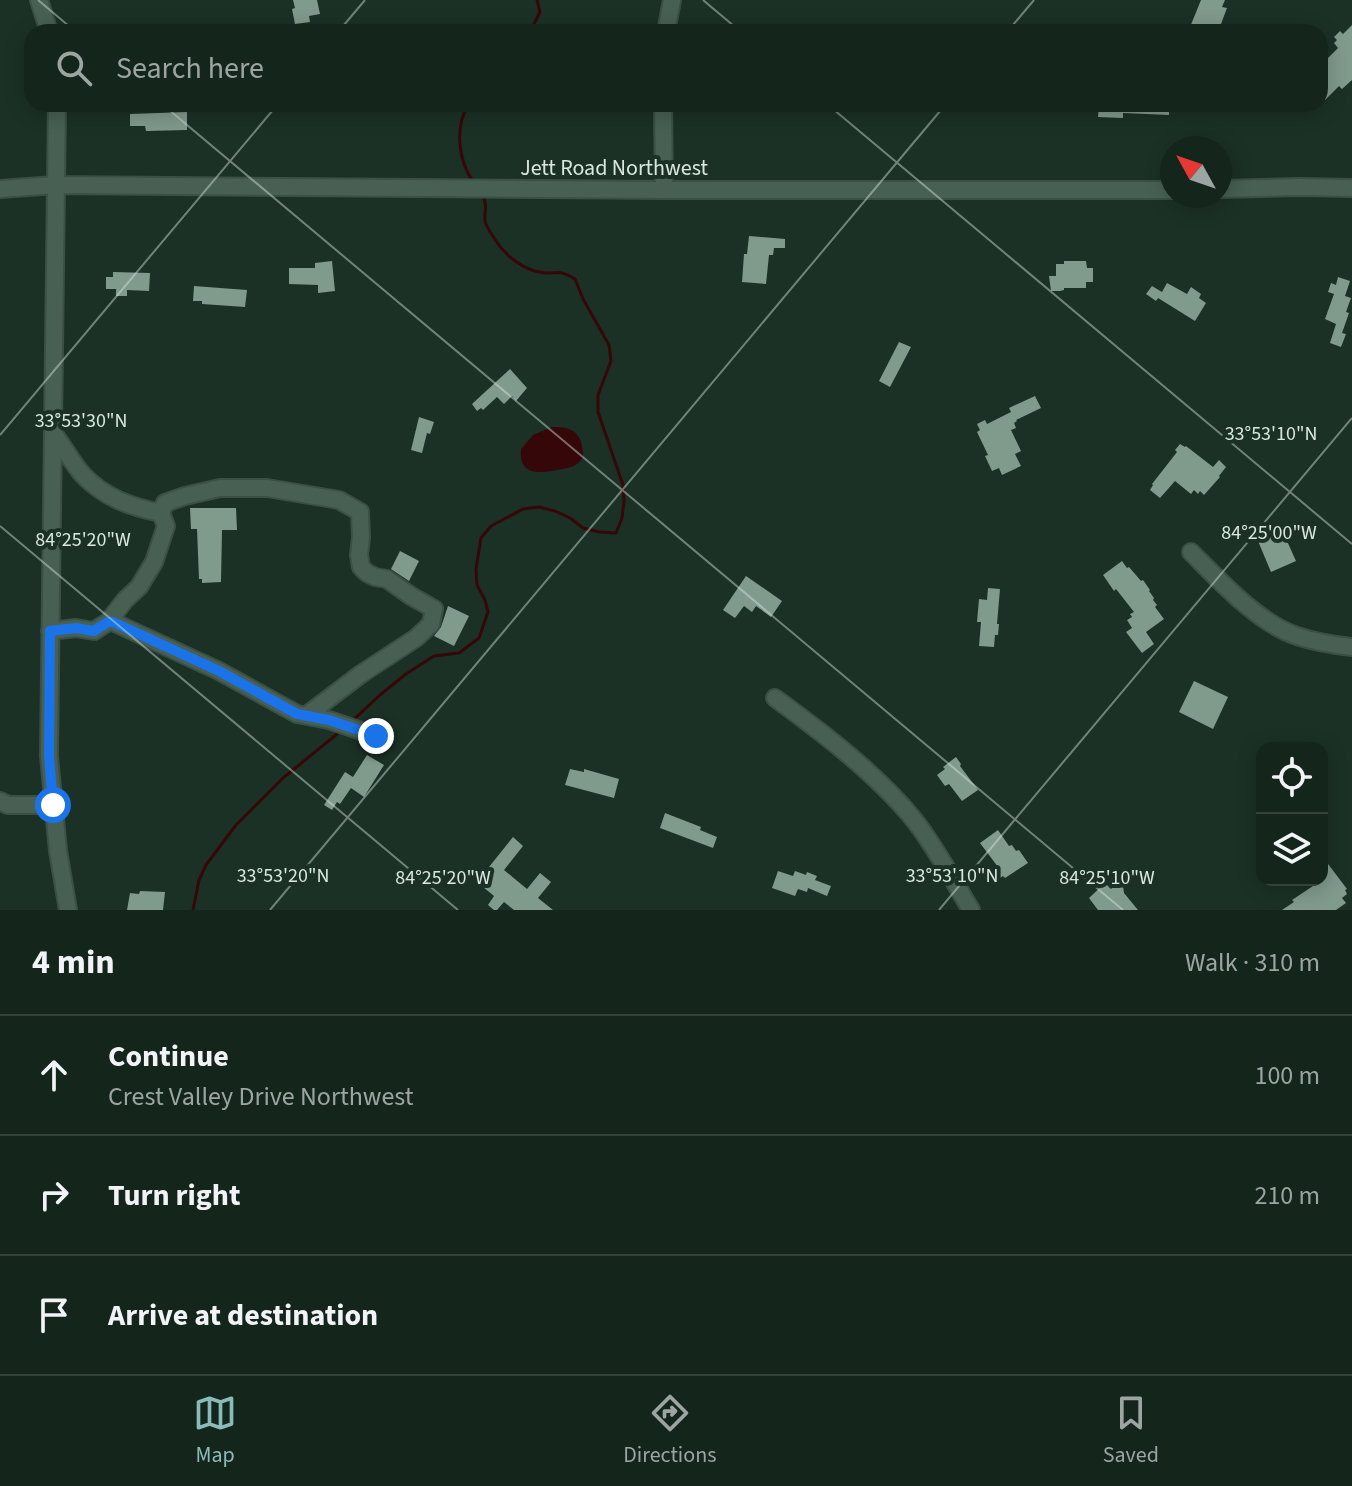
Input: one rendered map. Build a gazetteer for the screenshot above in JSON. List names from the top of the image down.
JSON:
{
  "streets": {
    "street": ["Jett Road Northwest"]
  },
  "north": "top left",
  "page": {
    "search": "Search here",
    "heading": ["4 min", "Walk · 310 m"],
    "list": [
      ["Continue", "Crest Valley Drive Northwest", "100 m"],
      ["Turn right", "210 m"],
      "Arrive at destination"
    ],
    "nav": ["Map", "Directions", "Saved"]
  },
  "coordinates": [
    "33°53'30\"N",
    "33°53'10\"N",
    "84°25'00\"W",
    "84°25'20\"W",
    "33°53'20\"N",
    "84°25'10\"W"
  ]
}
